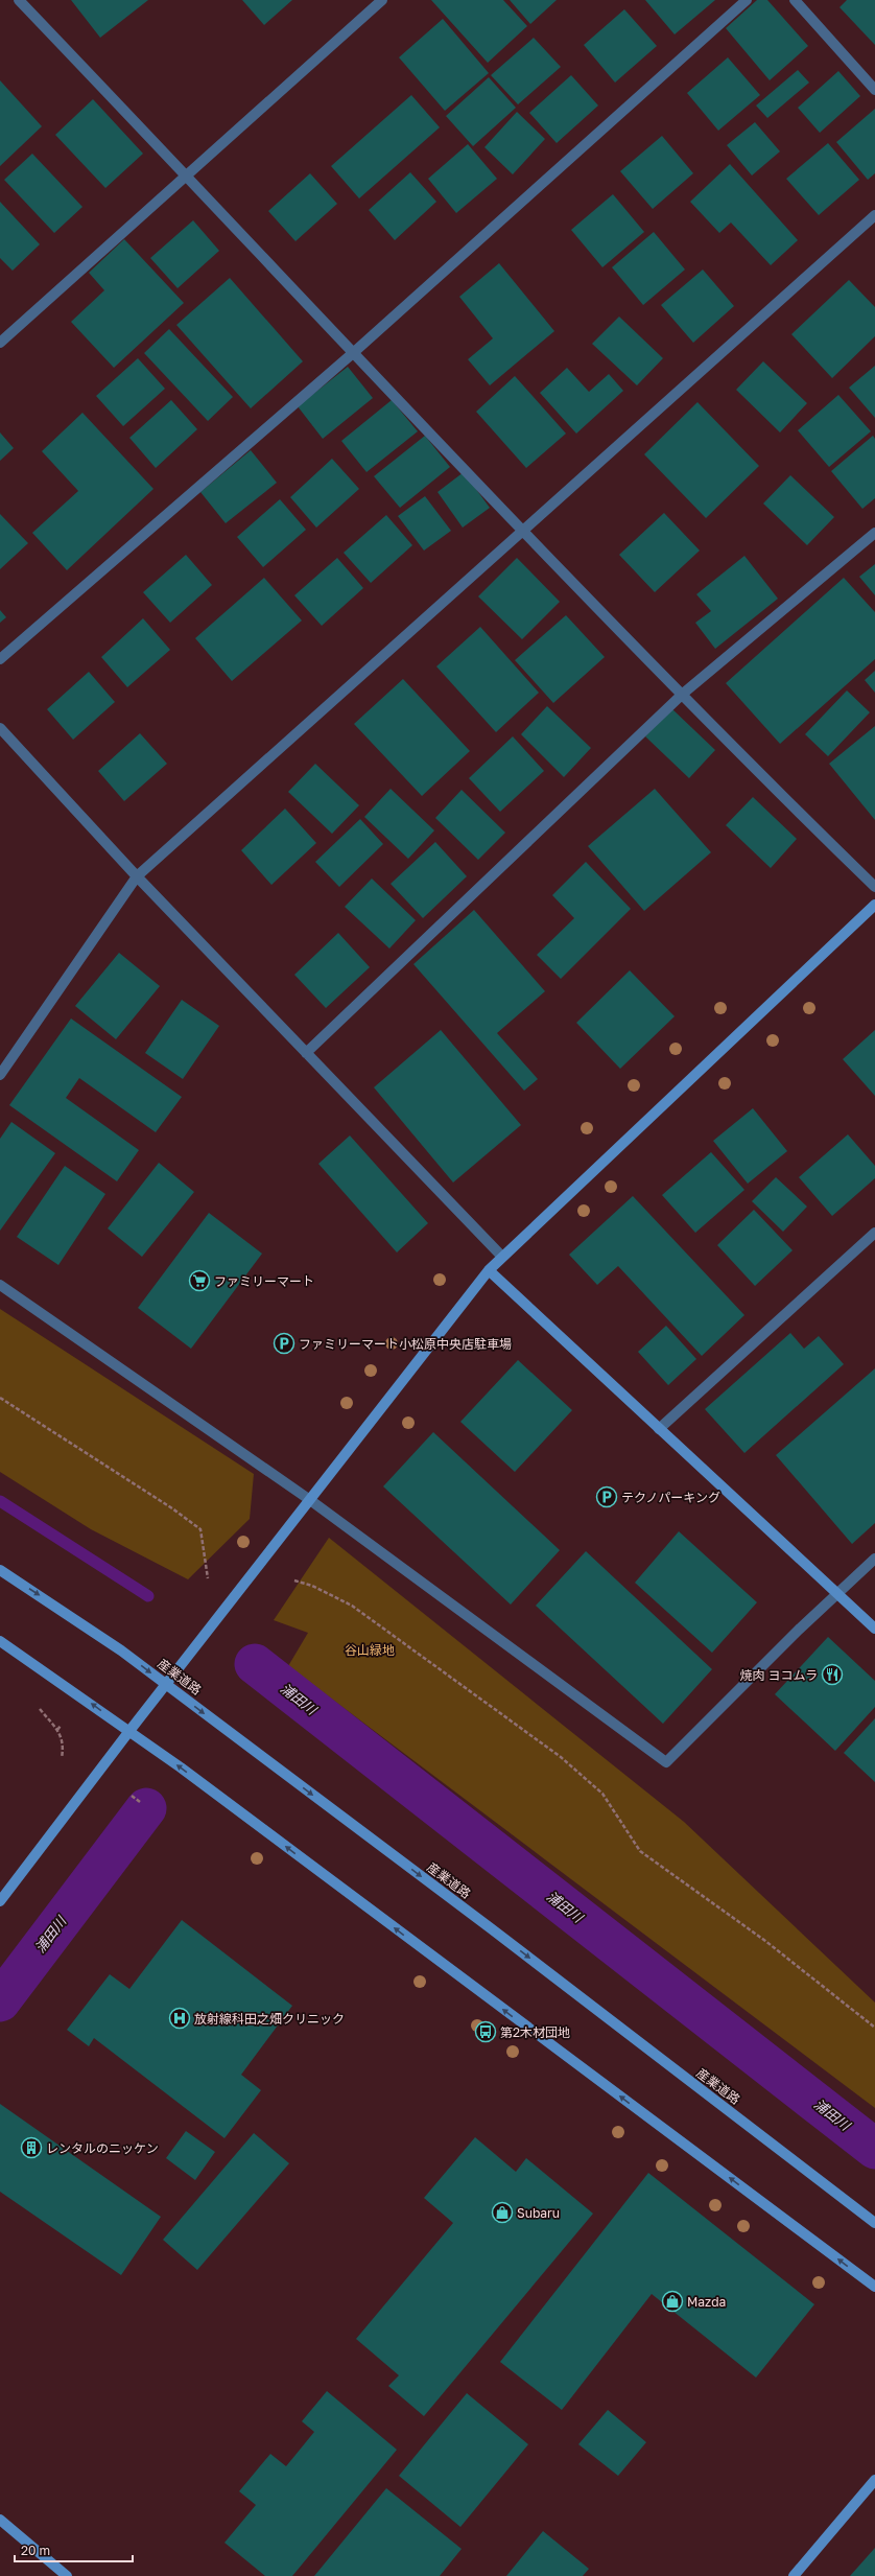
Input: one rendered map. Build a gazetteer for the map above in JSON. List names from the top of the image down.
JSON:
{
  "streets": {
    "main road": ["産業道路"]
  },
  "water": ["浦田川"],
  "parks": ["谷山緑地"],
  "places": {
    "supermarket": ["ファミリーマート"],
    "parking": ["ファミリーマート小松原中央店駐車場", "テクノパーキング"],
    "restaurant": ["焼肉 ヨコムラ"],
    "hospital": ["放射線科田之畑クリニック"],
    "bus stop": ["第2木材団地"],
    "building": ["レンタルのニッケン"],
    "shop": ["Subaru", "Mazda"]
  },
  "scale_bar": "20 m"
}
